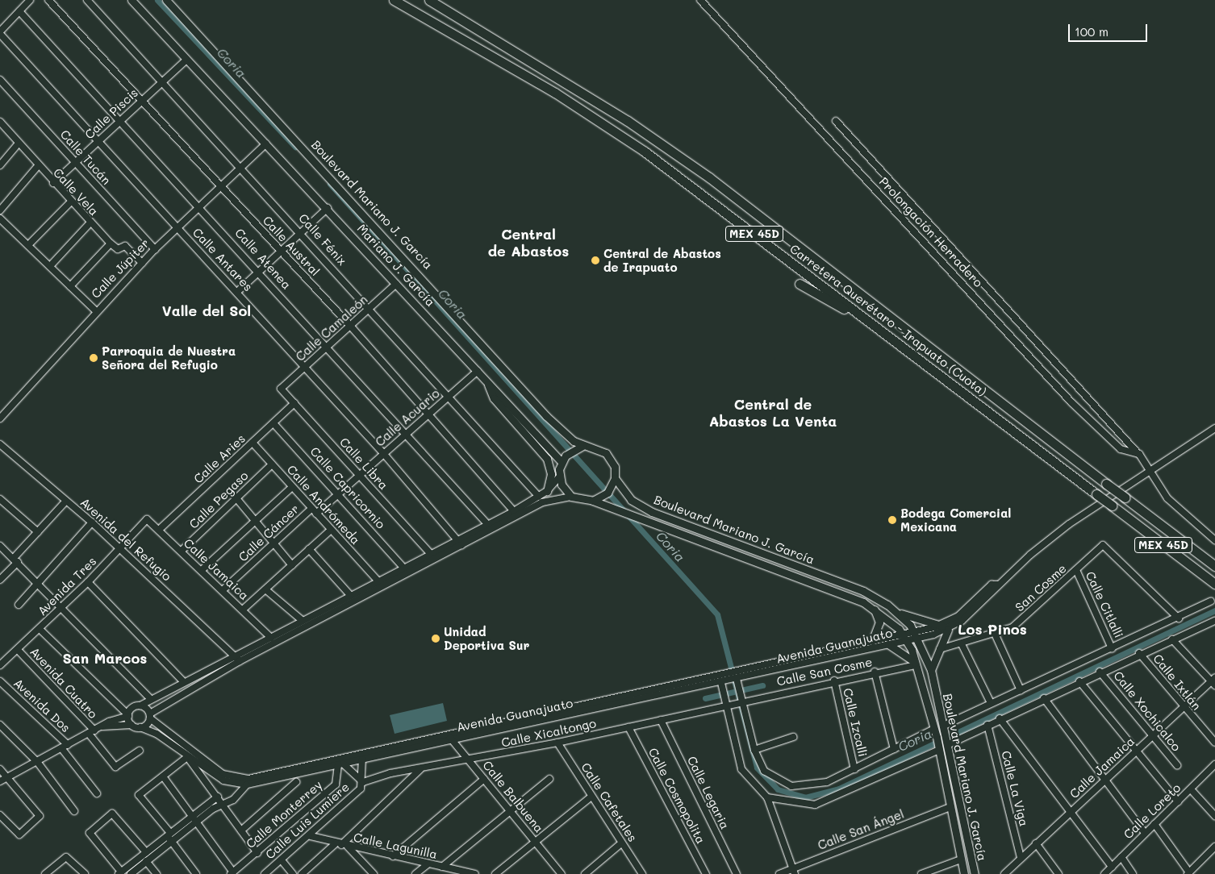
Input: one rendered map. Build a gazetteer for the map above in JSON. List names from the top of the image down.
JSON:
{
  "streets": {
    "highway": ["MEX 45D", "Carretera Querétaro - Irapuato (Cuota)"],
    "main road": ["Boulevard Mariano J. García", "Mariano J. García"],
    "street": [
      "Calle Piscis",
      "Calle Tucán",
      "Calle Vela",
      "Prolongación Herradero",
      "Calle Fénix",
      "Calle Austral",
      "Calle Atenea",
      "Calle Antares",
      "Calle Júpiter",
      "Calle Camaleón",
      "Calle Acuario",
      "Calle Aries",
      "Calle Libra",
      "Calle Capricornio",
      "Calle Pegaso",
      "Calle Andrómeda",
      "Calle Cáncer",
      "Avenida del Refugio",
      "Calle Jamaica",
      "Avenida Tres",
      "San Cosme",
      "Calle Citlalli",
      "Avenida Guanajuato",
      "Calle San Cosme",
      "Calle Ixtlán",
      "Avenida Cuatro",
      "Avenida Dos",
      "Calle Xochicalco",
      "Calle Izcalli",
      "Calle Xicaltongo",
      "Calle La Viga",
      "Calle Legaria",
      "Calle Cosmopolita",
      "Calle Balbuena",
      "Calle Cafetales",
      "Calle Loreto",
      "Calle Monterrey",
      "Calle Luis Lumiere",
      "Calle San Ángel",
      "Calle Lagunilla"
    ]
  },
  "crossings": [
    ["Calle Piscis", "Calle Tucán"],
    ["Calle Piscis", "Calle Vela"],
    ["Calle Piscis", "Calle Fénix"],
    ["Calle Piscis", "Calle Austral"],
    ["Calle Piscis", "Calle Atenea"],
    ["Calle Piscis", "Calle Antares"],
    ["Calle Piscis", "Mariano J. García"],
    ["Calle Tucán", "Calle Júpiter"],
    ["Boulevard Mariano J. García", "Mariano J. García"],
    ["Boulevard Mariano J. García", "Avenida Guanajuato"],
    ["Boulevard Mariano J. García", "Calle San Cosme"],
    ["Boulevard Mariano J. García", "Calle San Ángel"],
    ["Calle Fénix", "Calle Júpiter"],
    ["Calle Fénix", "Calle Camaleón"],
    ["Calle Fénix", "Calle Acuario"],
    ["Calle Austral", "Calle Júpiter"],
    ["Calle Austral", "Calle Camaleón"],
    ["Calle Austral", "Calle Acuario"],
    ["Calle Atenea", "Calle Júpiter"],
    ["Calle Atenea", "Calle Camaleón"],
    ["Calle Atenea", "Calle Acuario"],
    ["Calle Antares", "Calle Júpiter"],
    ["Calle Antares", "Calle Camaleón"],
    ["Calle Antares", "Calle Acuario"],
    ["Mariano J. García", "Calle Júpiter"],
    ["Mariano J. García", "Calle Camaleón"],
    ["Mariano J. García", "Calle Acuario"],
    ["Calle Camaleón", "Calle Libra"],
    ["Calle Acuario", "Calle Libra"],
    ["Calle Acuario", "Calle Capricornio"],
    ["Calle Acuario", "Calle Andrómeda"],
    ["Calle Aries", "Calle Libra"],
    ["Calle Aries", "Calle Capricornio"],
    ["Calle Aries", "Calle Andrómeda"],
    ["Calle Aries", "Calle Jamaica"],
    ["Calle Pegaso", "Calle Andrómeda"],
    ["Calle Pegaso", "Calle Jamaica"],
    ["Calle Andrómeda", "Calle Cáncer"],
    ["Calle Cáncer", "Calle Jamaica"],
    ["Avenida del Refugio", "Avenida Tres"],
    ["Calle Jamaica", "Avenida Tres"],
    ["Calle Jamaica", "Calle Ixtlán"],
    ["Calle Jamaica", "Calle Xochicalco"],
    ["Calle Jamaica", "Calle La Viga"],
    ["Avenida Tres", "Avenida Cuatro"],
    ["San Cosme", "Calle Citlalli"],
    ["Avenida Guanajuato", "Calle Balbuena"],
    ["Avenida Guanajuato", "Calle Monterrey"],
    ["Avenida Guanajuato", "Calle Luis Lumiere"],
    ["Calle San Cosme", "Calle Izcalli"],
    ["Calle San Cosme", "Calle Xicaltongo"],
    ["Calle Xicaltongo", "Calle Legaria"],
    ["Calle Xicaltongo", "Calle Cosmopolita"],
    ["Calle Xicaltongo", "Calle Balbuena"],
    ["Calle Xicaltongo", "Calle Cafetales"],
    ["Calle Xicaltongo", "Calle Luis Lumiere"],
    ["Calle Monterrey", "Calle Luis Lumiere"],
    ["Calle Luis Lumiere", "Calle Lagunilla"]
  ],
  "districts": [
    "Central de Abastos",
    "Valle del Sol",
    "Central de Abastos La Venta",
    "Los Pinos",
    "San Marcos"
  ],
  "water": ["Coria"],
  "places": [
    "Central de Abastos de Irapuato",
    "Parroquia de Nuestra Señora del Refugio",
    "Bodega Comercial Mexicana",
    "Unidad Deportiva Sur"
  ],
  "scale_bar": "100 m"
}
